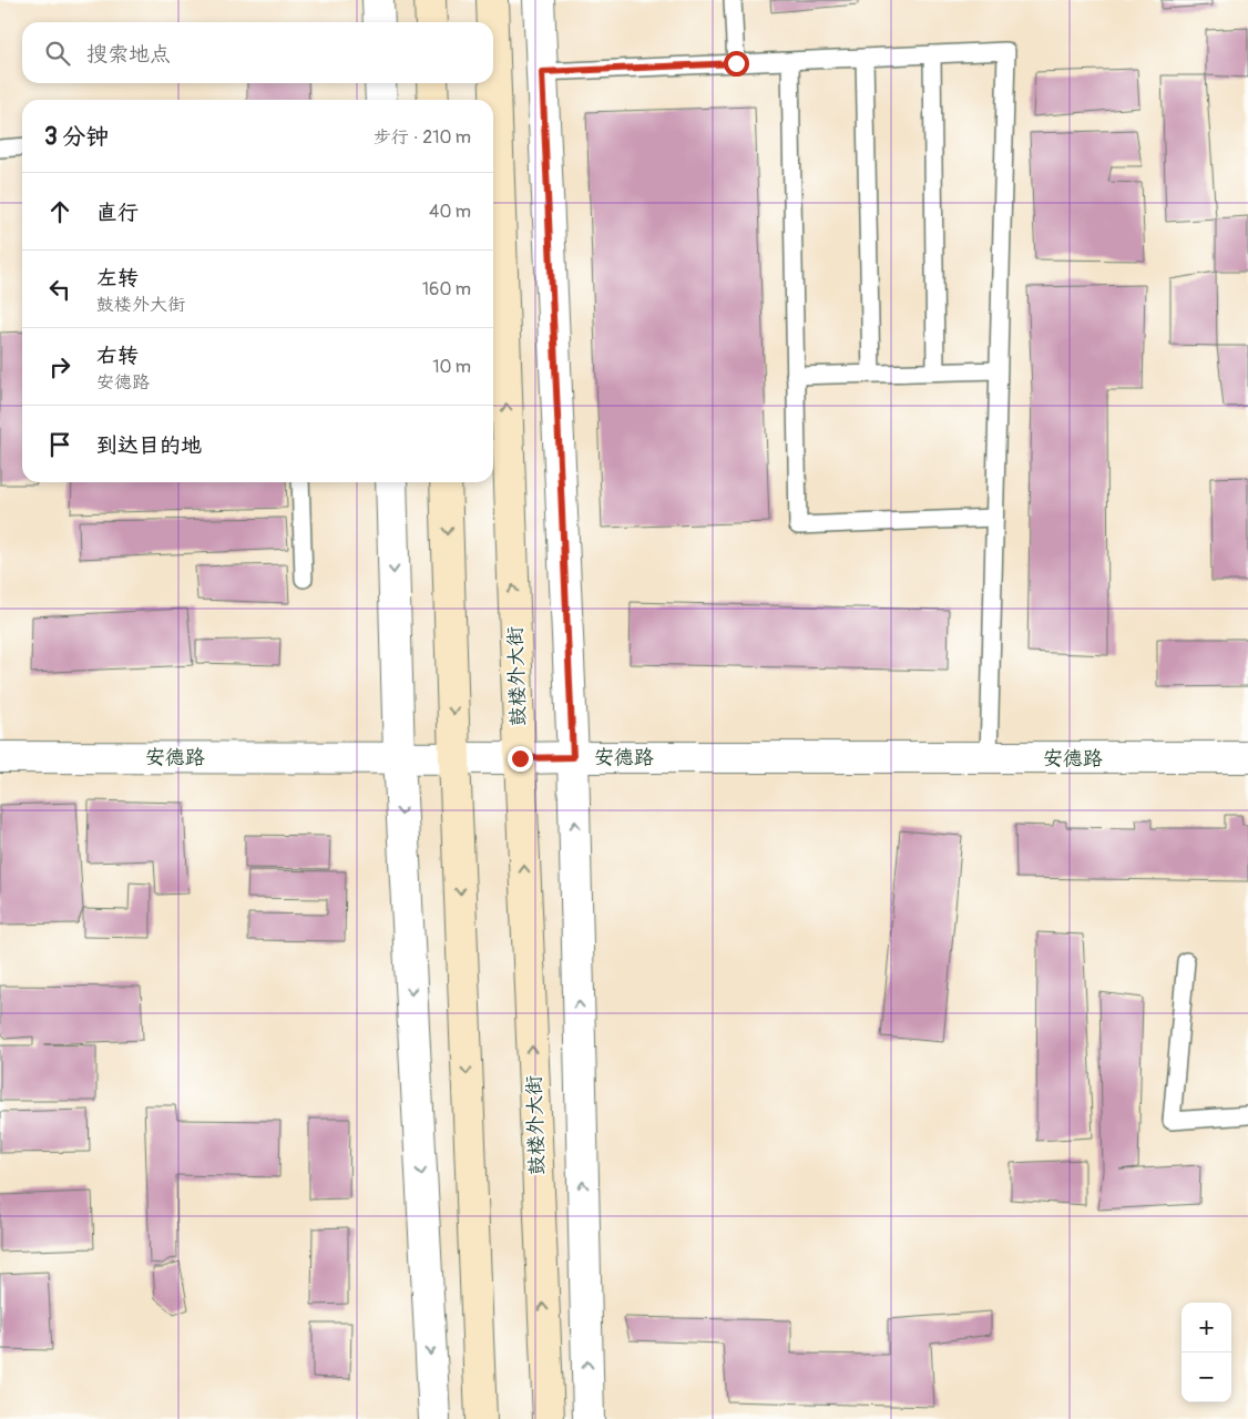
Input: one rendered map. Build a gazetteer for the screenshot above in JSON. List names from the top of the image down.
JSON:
{
  "streets": {
    "main road": ["鼓楼外大街"],
    "street": ["安德路"]
  },
  "crossings": [
    ["鼓楼外大街", "安德路"]
  ],
  "page": {
    "search": "搜索地点",
    "heading": ["3 分钟", "步行 · 210 m"],
    "list": [
      ["直行", "40 m"],
      ["左转", "鼓楼外大街", "160 m"],
      ["右转", "安德路", "10 m"],
      "到达目的地"
    ],
    "map_buttons": ["+", "−"]
  }
}
